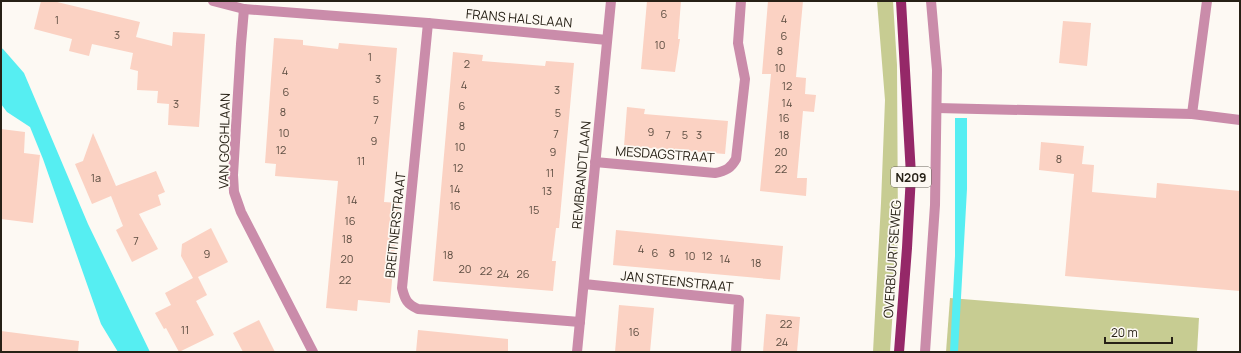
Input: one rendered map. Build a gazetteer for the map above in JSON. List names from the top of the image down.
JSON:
{
  "streets": {
    "main road": ["N209", "OVERBUURTSEWEG"],
    "street": [
      "FRANS HALSLAAN",
      "VAN GOGHLAAN",
      "MESDAGSTRAAT",
      "REMBRANDTLAAN",
      "BREITNERSTRAAT",
      "JAN STEENSTRAAT"
    ]
  },
  "crossings": [
    ["FRANS HALSLAAN", "VAN GOGHLAAN"],
    ["FRANS HALSLAAN", "REMBRANDTLAAN"],
    ["FRANS HALSLAAN", "BREITNERSTRAAT"],
    ["MESDAGSTRAAT", "REMBRANDTLAAN"],
    ["REMBRANDTLAAN", "BREITNERSTRAAT"],
    ["REMBRANDTLAAN", "JAN STEENSTRAAT"]
  ],
  "house_numbers": [
    "6",
    "4",
    "1",
    "3",
    "6",
    "10",
    "8",
    "1",
    "2",
    "10",
    "4",
    "3",
    "4",
    "12",
    "3",
    "6",
    "5",
    "14",
    "3",
    "6",
    "8",
    "5",
    "16",
    "7",
    "8",
    "9",
    "10",
    "7",
    "7",
    "5",
    "3",
    "18",
    "9",
    "10",
    "12",
    "9",
    "20",
    "8",
    "11",
    "12",
    "22",
    "11",
    "1a",
    "14",
    "13",
    "14",
    "16",
    "15",
    "16",
    "18",
    "7",
    "4",
    "6",
    "8",
    "9",
    "18",
    "10",
    "12",
    "20",
    "14",
    "18",
    "20",
    "22",
    "24",
    "26",
    "22",
    "22",
    "11",
    "16",
    "24"
  ],
  "scale_bar": "20 m"
}
